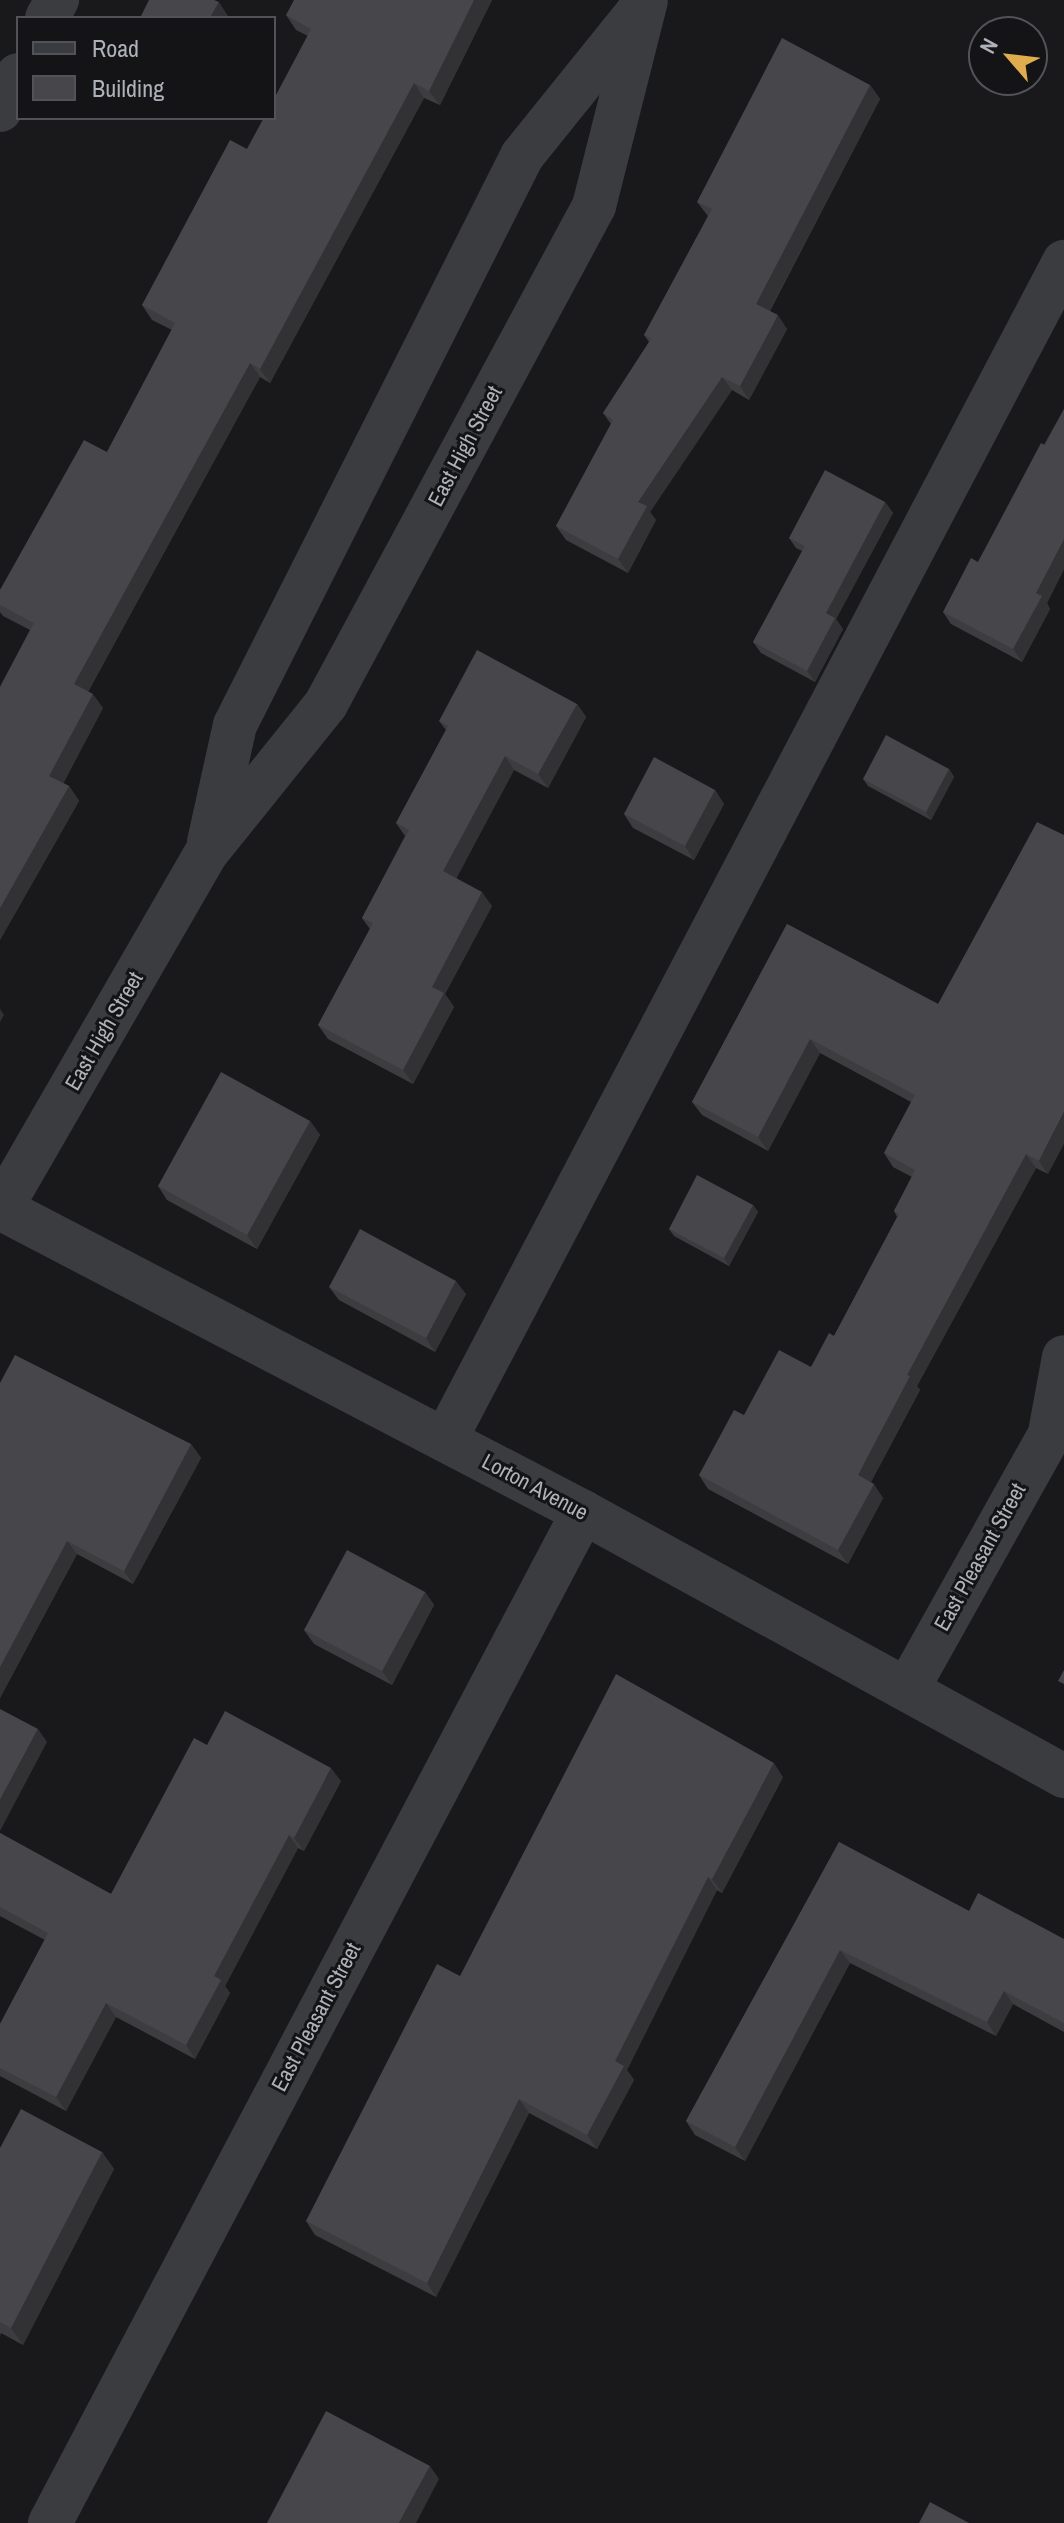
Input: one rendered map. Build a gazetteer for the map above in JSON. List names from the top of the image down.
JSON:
{
  "streets": {
    "street": ["East High Street", "Lorton Avenue", "East Pleasant Street"]
  },
  "crossings": [
    ["East High Street", "Lorton Avenue"],
    ["Lorton Avenue", "East Pleasant Street"]
  ],
  "legend": ["Road", "Building"],
  "north": "top left"
}
